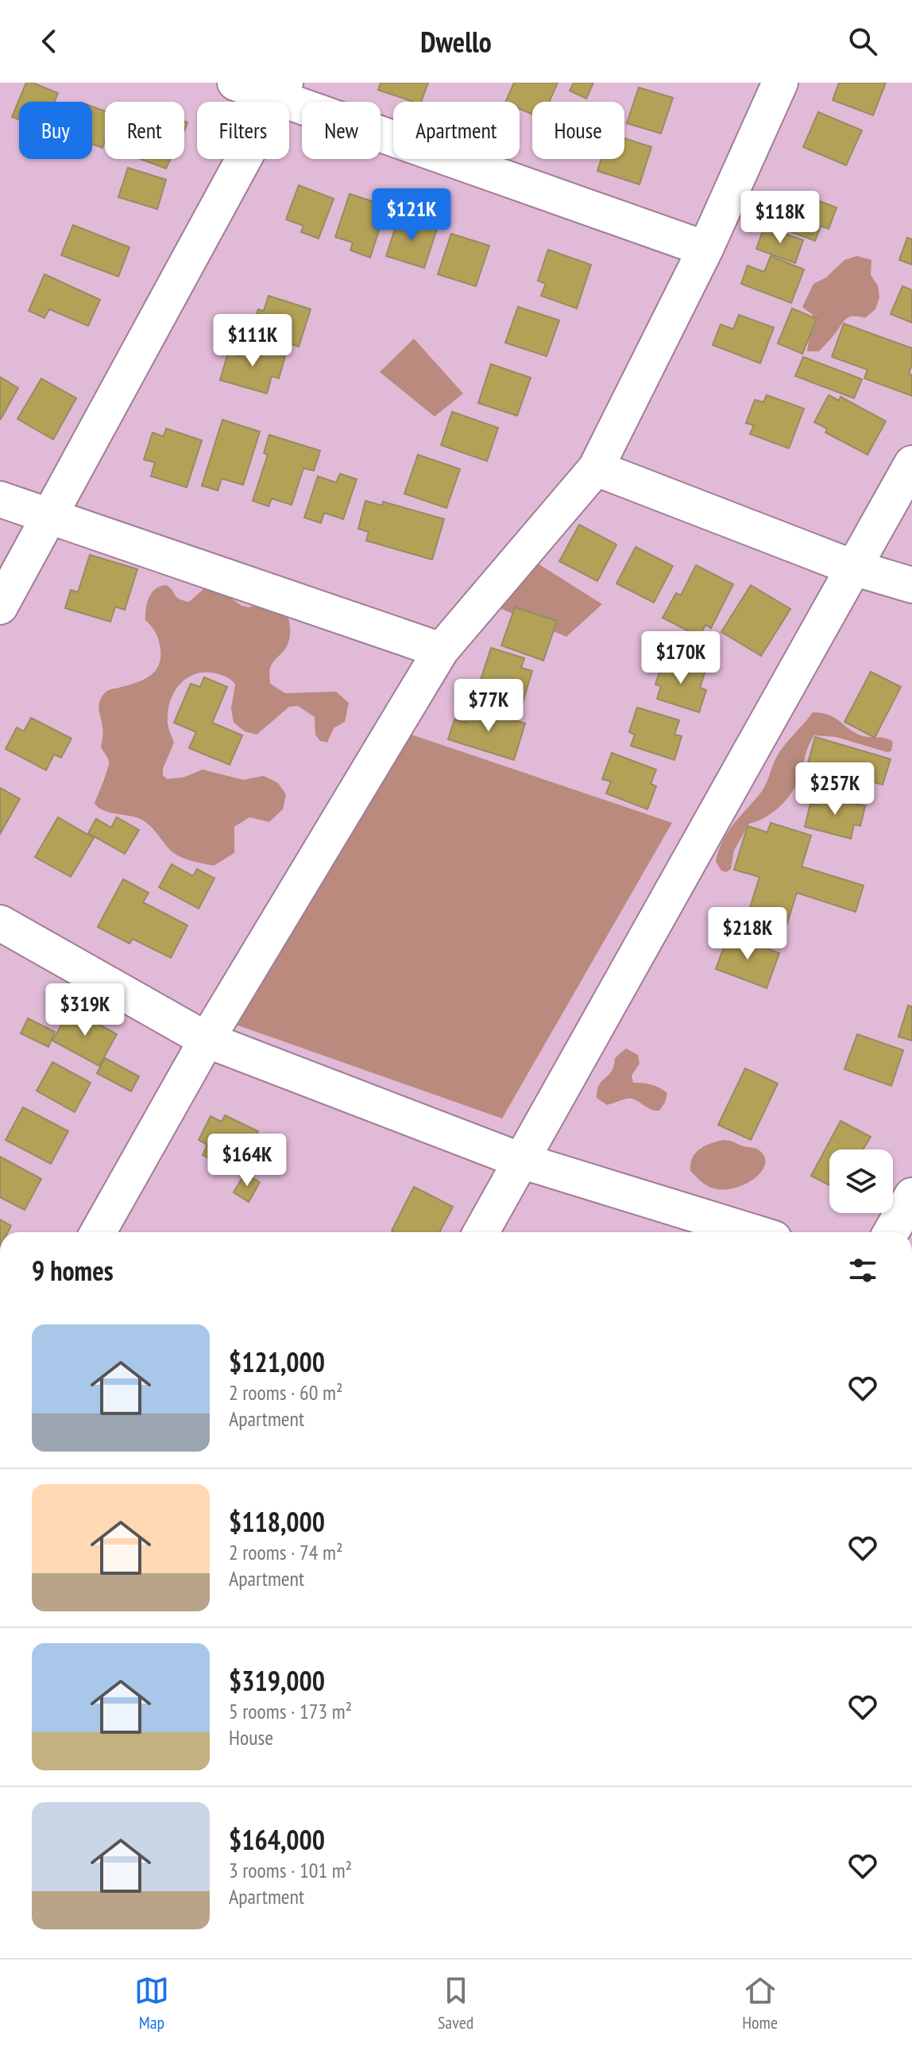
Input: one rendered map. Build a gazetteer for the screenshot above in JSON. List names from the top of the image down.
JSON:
{
  "page": {
    "header": "Dwello",
    "chip": [
      "Buy",
      "Rent",
      "Filters",
      "New",
      "Apartment",
      "House"
    ],
    "price": [
      "$121K",
      "$118K",
      "$111K",
      "$170K",
      "$77K",
      "$257K",
      "$218K",
      "$319K",
      "$164K"
    ],
    "heading": "9 homes",
    "list": [
      {
        "name": "$121,000",
        "note": "2 rooms · 60 m² · Apartment"
      },
      {
        "name": "$118,000",
        "note": "2 rooms · 74 m² · Apartment"
      },
      {
        "name": "$319,000",
        "note": "5 rooms · 173 m² · House"
      },
      {
        "name": "$164,000",
        "note": "3 rooms · 101 m² · Apartment"
      }
    ],
    "tabs": ["Map", "Saved", "Home"]
  }
}
